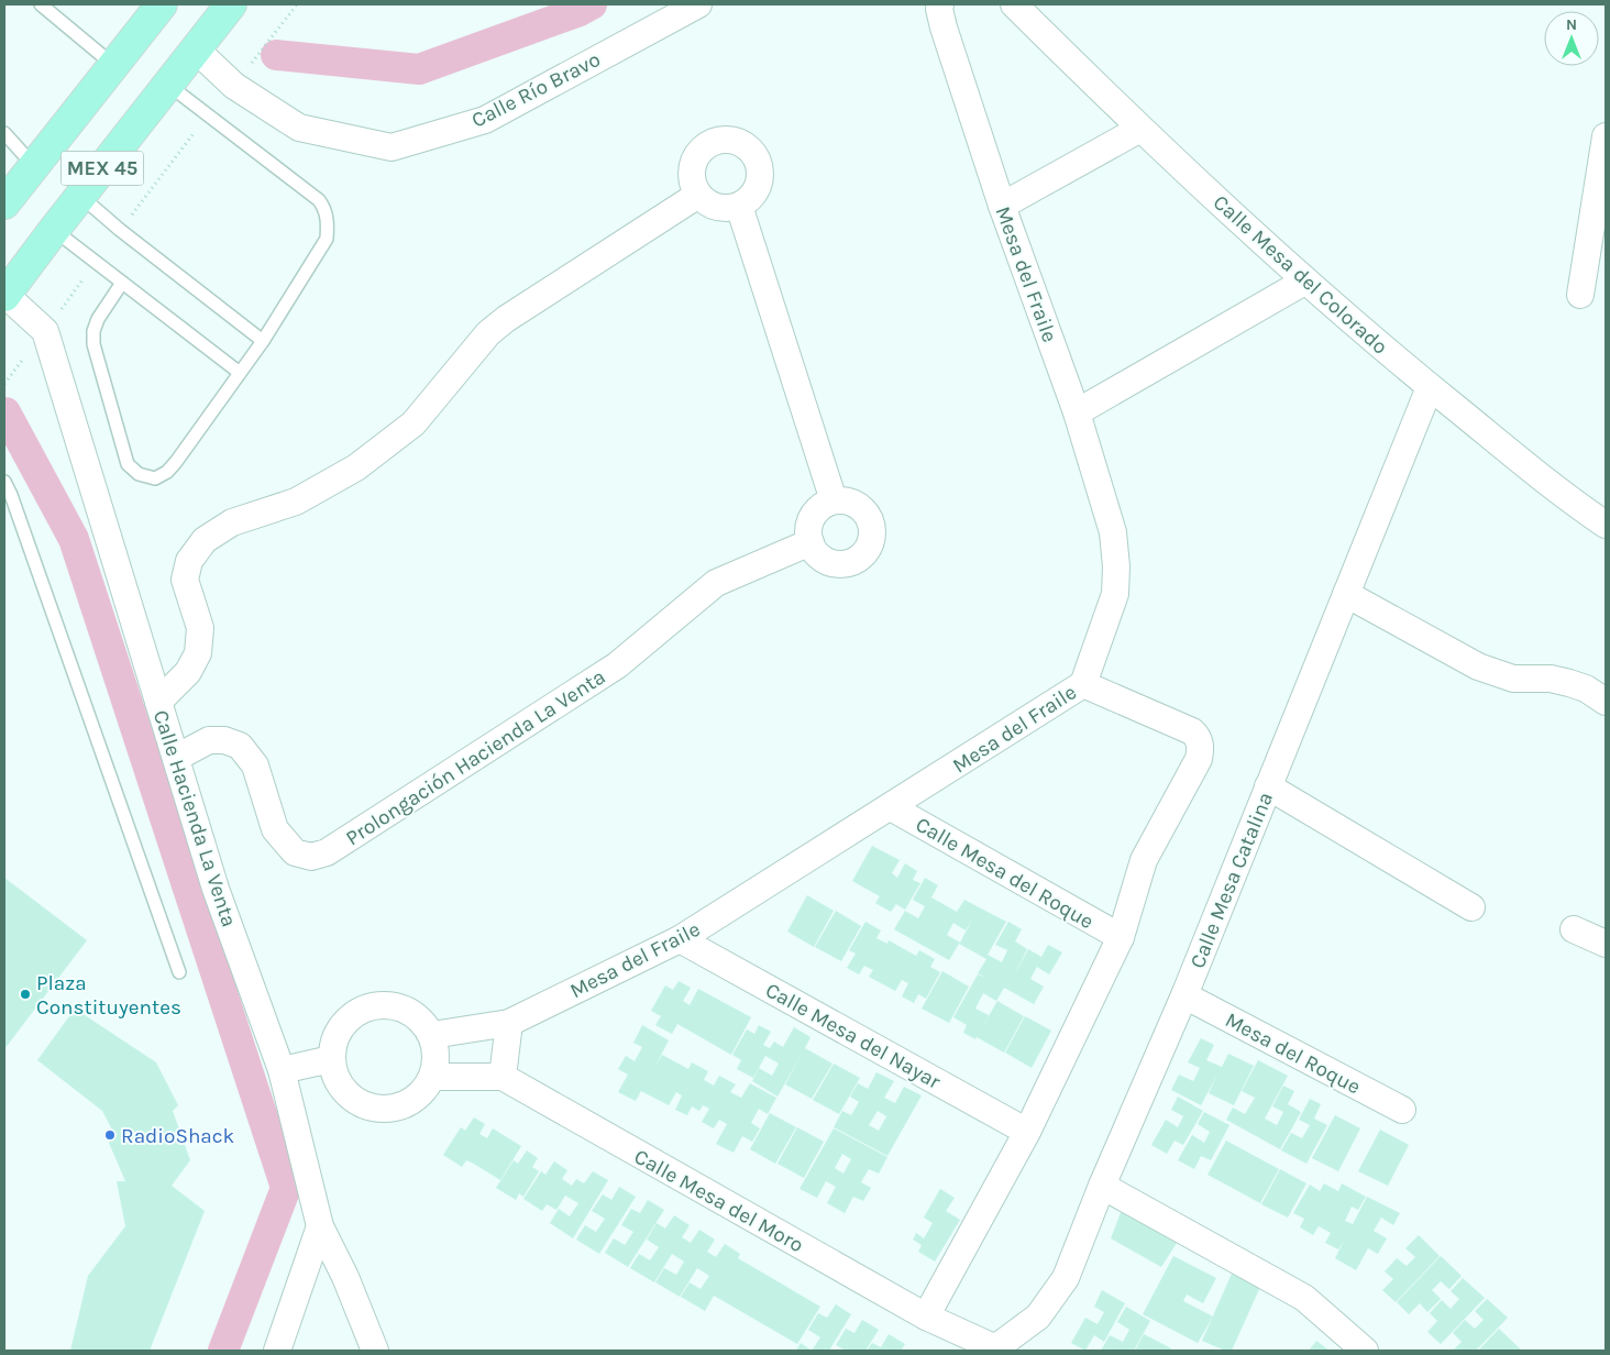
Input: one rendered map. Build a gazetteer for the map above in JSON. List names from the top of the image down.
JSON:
{
  "streets": {
    "highway": ["MEX 45"],
    "street": [
      "Calle Río Bravo",
      "Mesa del Fraile",
      "Calle Mesa del Colorado",
      "Prolongación Hacienda La Venta",
      "Calle Hacienda La Venta",
      "Calle Mesa del Roque",
      "Calle Mesa Catalina",
      "Calle Mesa del Nayar",
      "Mesa del Roque",
      "Calle Mesa del Moro"
    ]
  },
  "crossings": [
    ["Calle Río Bravo", "MEX 45"],
    ["Mesa del Fraile", "Calle Mesa del Roque"],
    ["Mesa del Fraile", "Calle Mesa del Nayar"],
    ["Mesa del Fraile", "Calle Mesa del Moro"],
    ["Calle Mesa del Colorado", "Calle Mesa Catalina"],
    ["Prolongación Hacienda La Venta", "Calle Hacienda La Venta"],
    ["Calle Mesa Catalina", "Mesa del Roque"],
    ["Calle Mesa Catalina", "Calle Mesa del Moro"]
  ],
  "places": ["Plaza Constituyentes", "RadioShack"],
  "north": "top"
}
